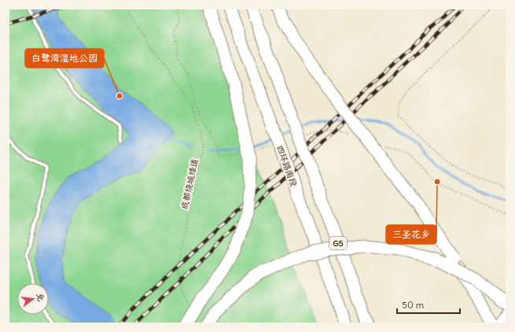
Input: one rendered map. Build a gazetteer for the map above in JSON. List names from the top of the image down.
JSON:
{
  "streets": {
    "highway": ["四环路南段", "G5"],
    "path": ["成都绕城绿道"]
  },
  "places": ["白鹭湾湿地公园", "三圣花乡"],
  "scale_bar": "50 m",
  "north": "right"
}
